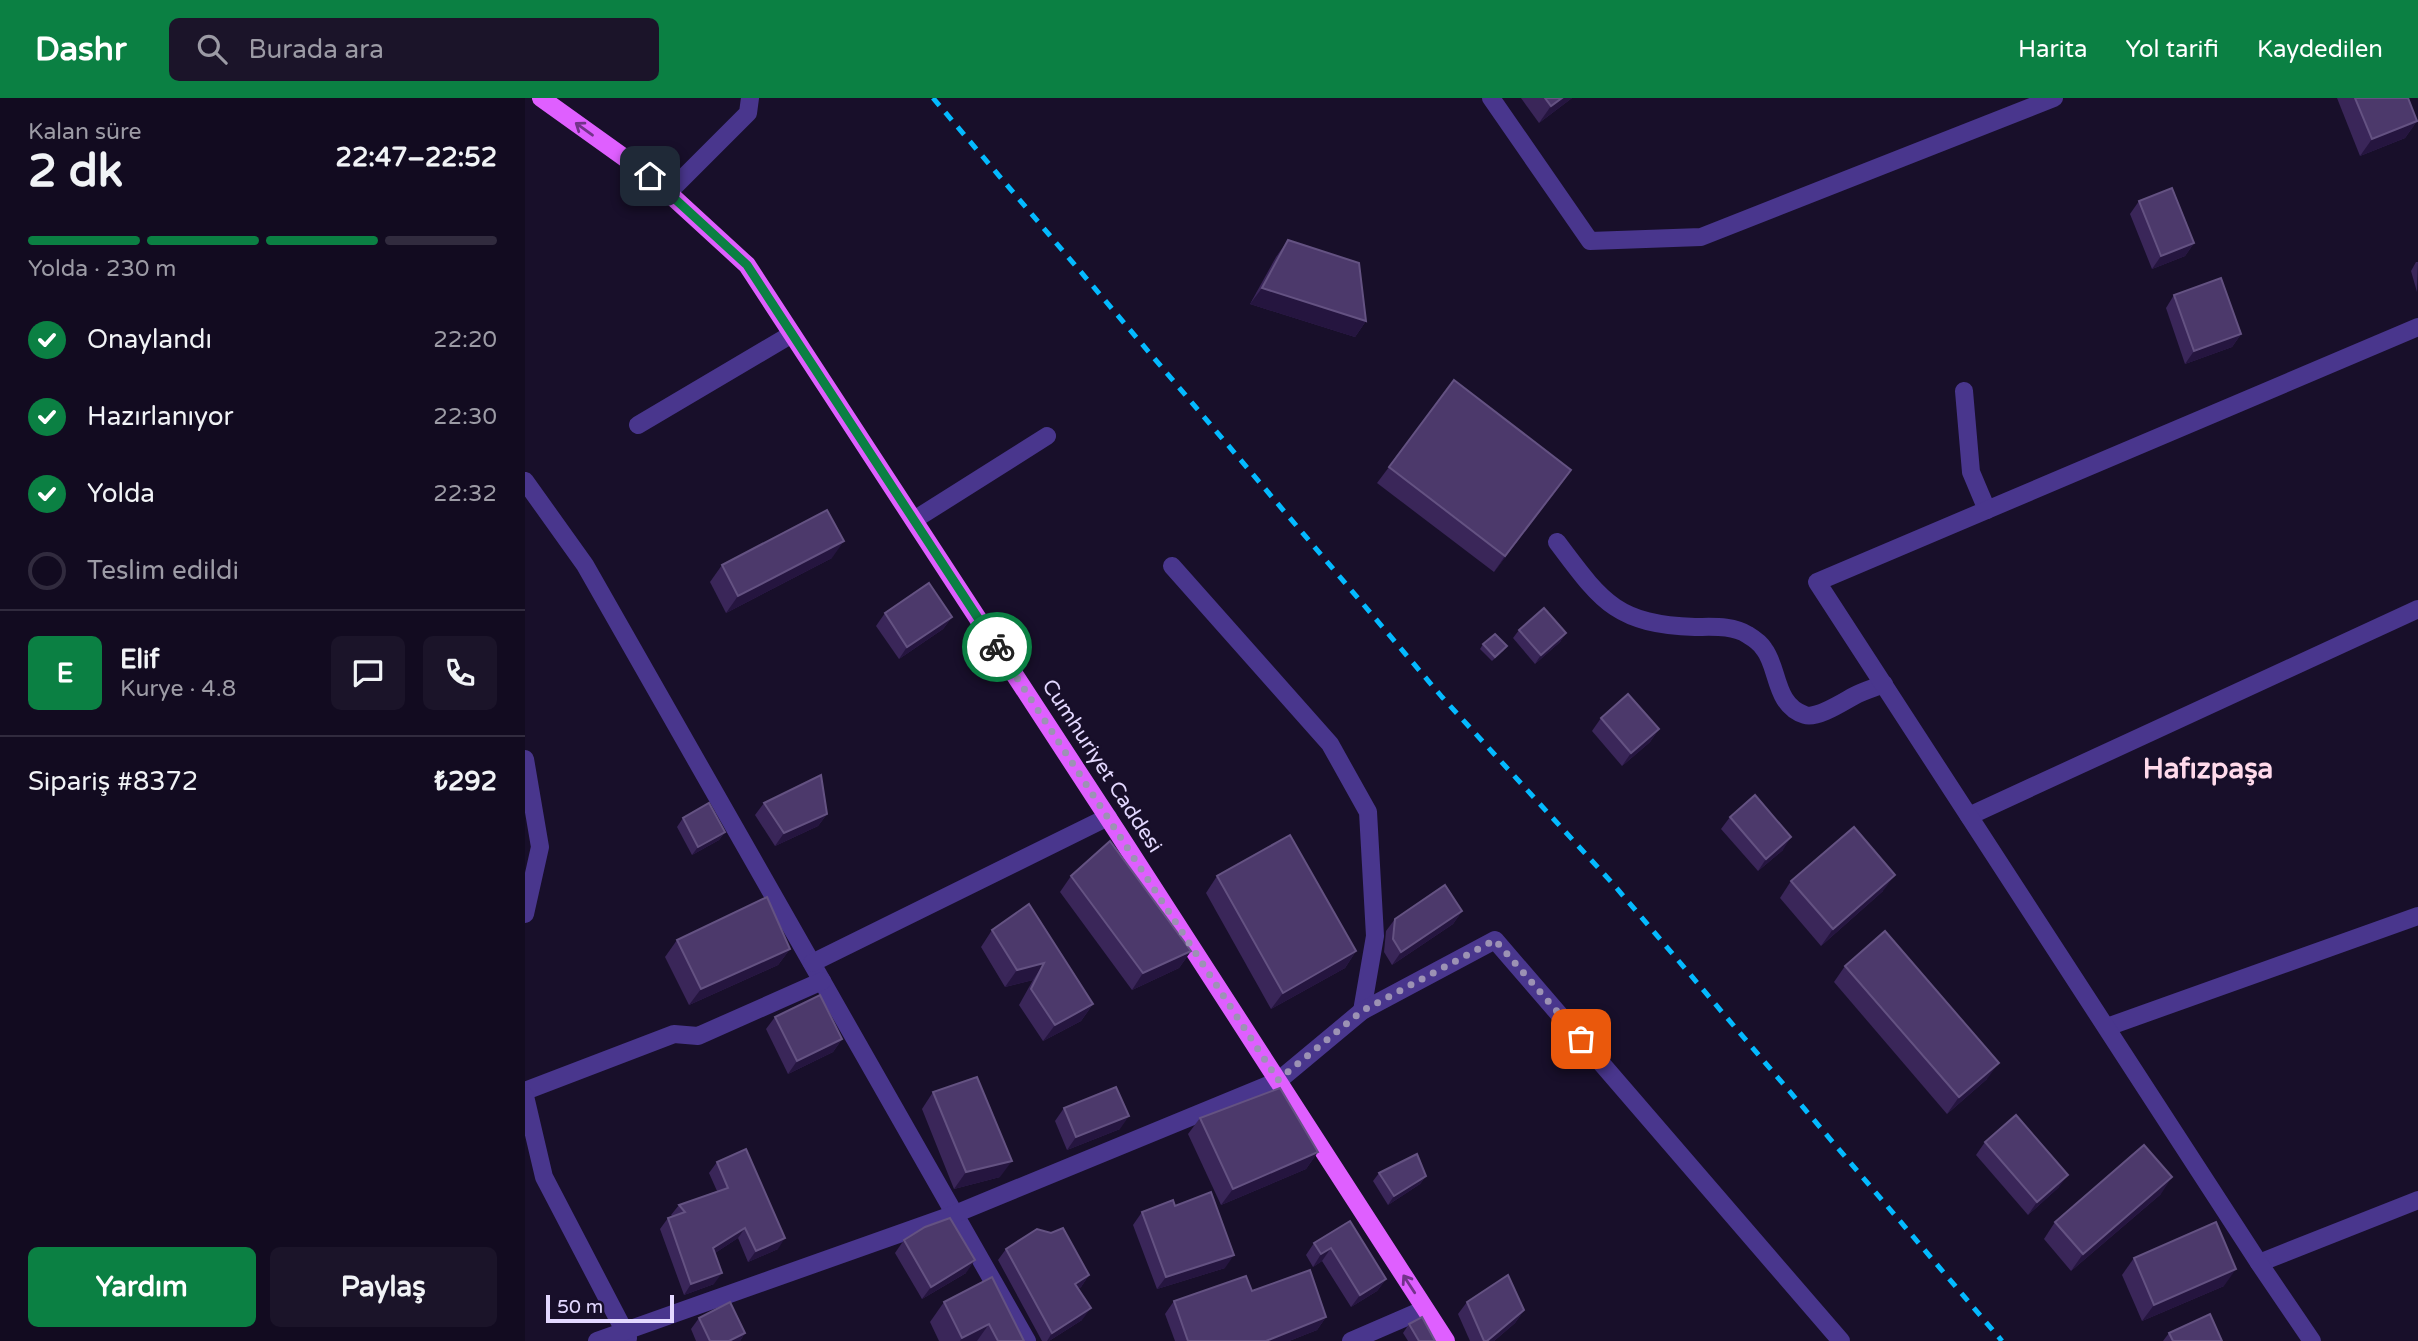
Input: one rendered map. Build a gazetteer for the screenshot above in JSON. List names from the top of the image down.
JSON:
{
  "streets": {
    "main road": ["Cumhuriyet Caddesi"]
  },
  "districts": ["Hafızpaşa"],
  "scale_bar": "50 m",
  "page": {
    "header": "Dashr",
    "search": "Burada ara",
    "nav": ["Harita", "Yol tarifi", "Kaydedilen"],
    "heading": ["2 dk", "Kalan süre", "22:47–22:52"],
    "panel": [
      "Elif",
      "Kurye · 4.8",
      "Sipariş #8372",
      "₺292"
    ],
    "bar": "Yolda · 230 m",
    "list": [
      ["Onaylandı", "22:20"],
      ["Hazırlanıyor", "22:30"],
      ["Yolda", "22:32"],
      "Teslim edildi"
    ],
    "round": "E",
    "buttons": ["Yardım", "Paylaş"],
    "scale": "50 m"
  }
}
